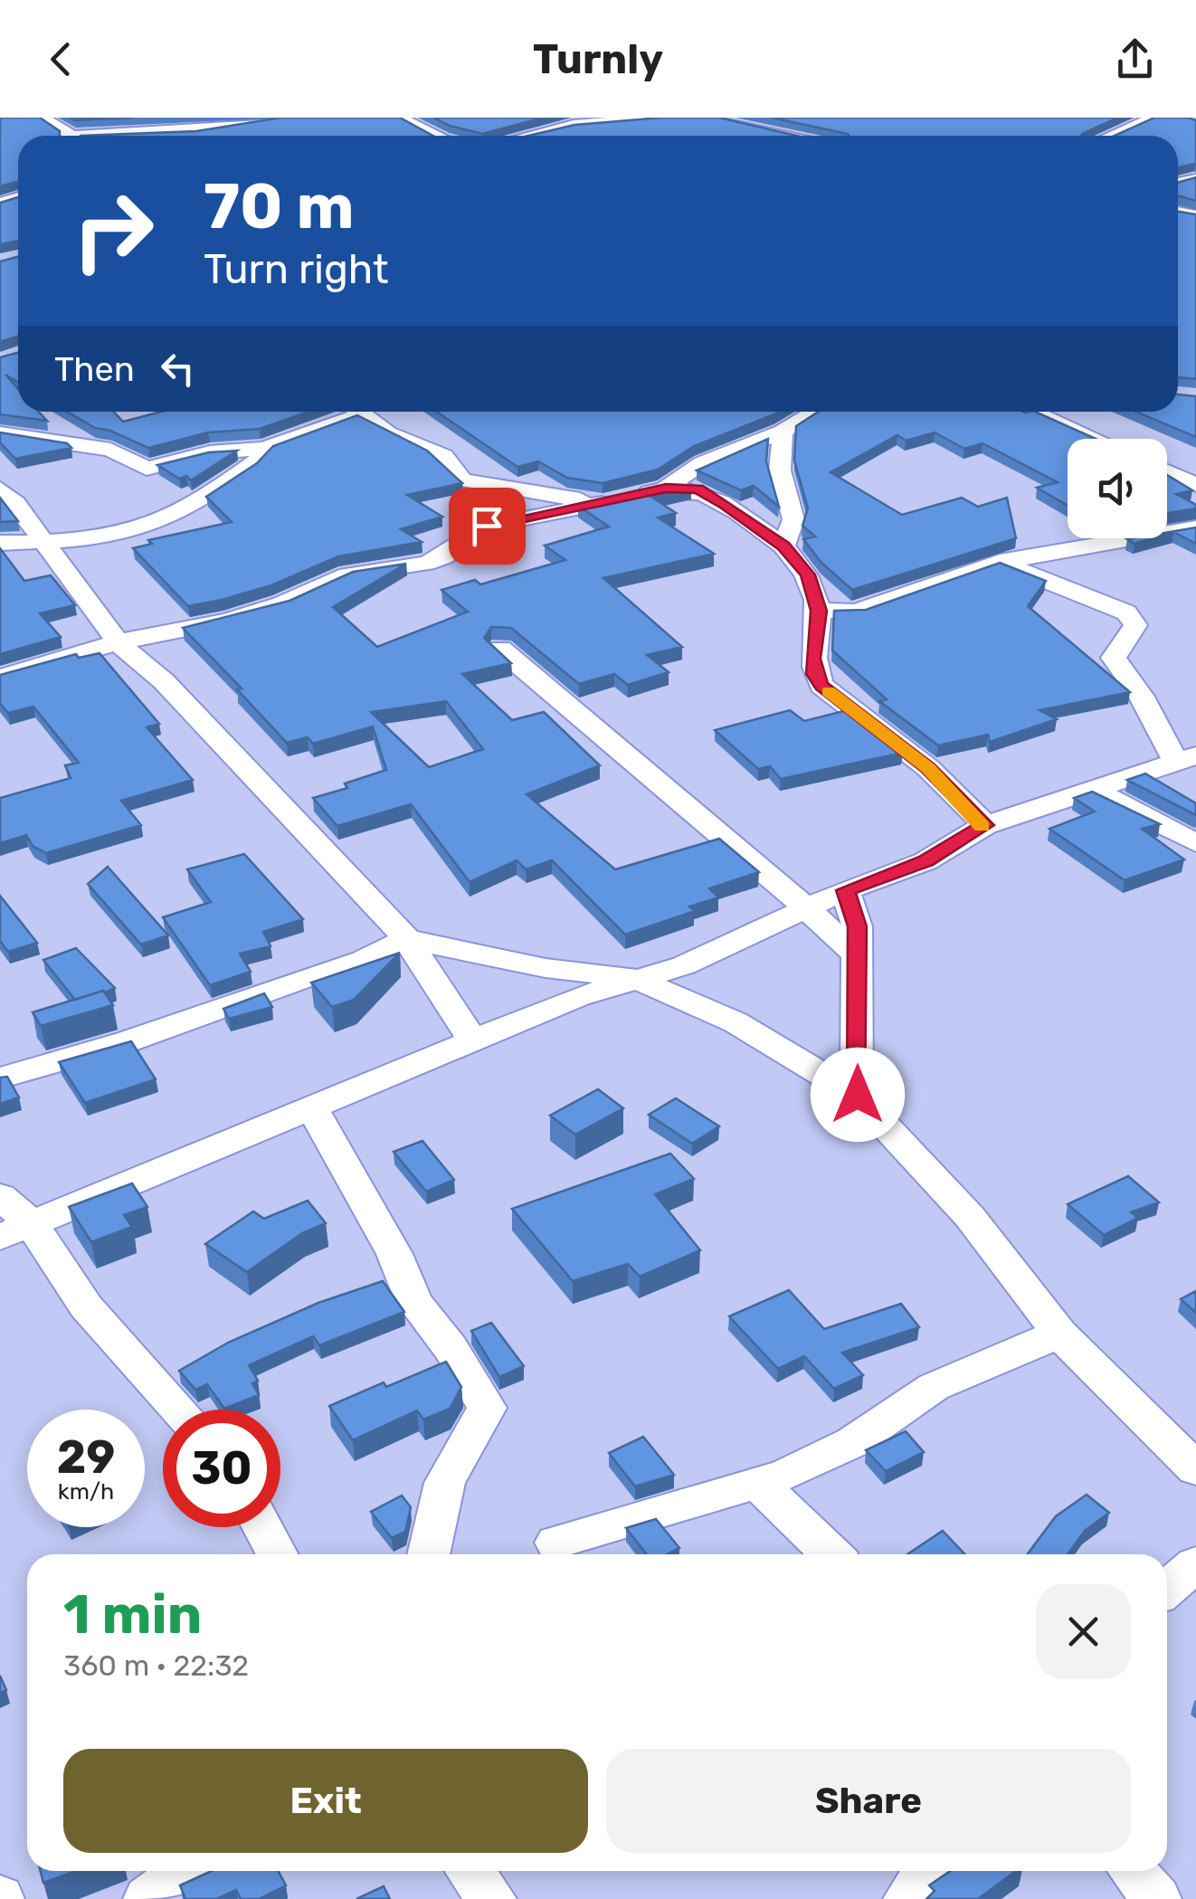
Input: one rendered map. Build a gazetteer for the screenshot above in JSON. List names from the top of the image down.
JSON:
{
  "page": {
    "header": "Turnly",
    "turn": ["70 m", "Turn right"],
    "then": "Then",
    "speed": "29 km/h",
    "limit": "30",
    "heading": ["1 min", "360 m · 22:32"],
    "buttons": ["Exit", "Share"]
  }
}
